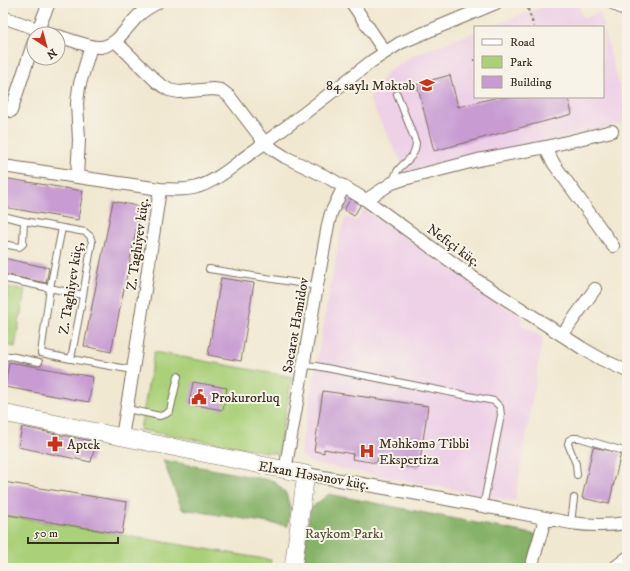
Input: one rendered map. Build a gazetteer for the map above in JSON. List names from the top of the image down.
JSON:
{
  "streets": {
    "street": [
      "Z. Taghiyev küç.",
      "Neftçi küç.",
      "Səcarət Həmidov",
      "Elxan Həsənov küç."
    ],
    "lane": ["Z. Taghiyev küç,"]
  },
  "crossings": [
    ["Z. Taghiyev küç.", "Elxan Həsənov küç."],
    ["Neftçi küç.", "Səcarət Həmidov"],
    ["Səcarət Həmidov", "Elxan Həsənov küç."]
  ],
  "parks": ["Raykom Parkı"],
  "places": {
    "school or university": ["84 saylı Məktəb"],
    "public building": ["Prokurorluq"],
    "pharmacy": ["Aptek"],
    "hospital": ["Məhkəmə Tibbi Ekspertiza"]
  },
  "legend": ["Road", "Park", "Building"],
  "scale_bar": "50 m",
  "north": "bottom right"
}
